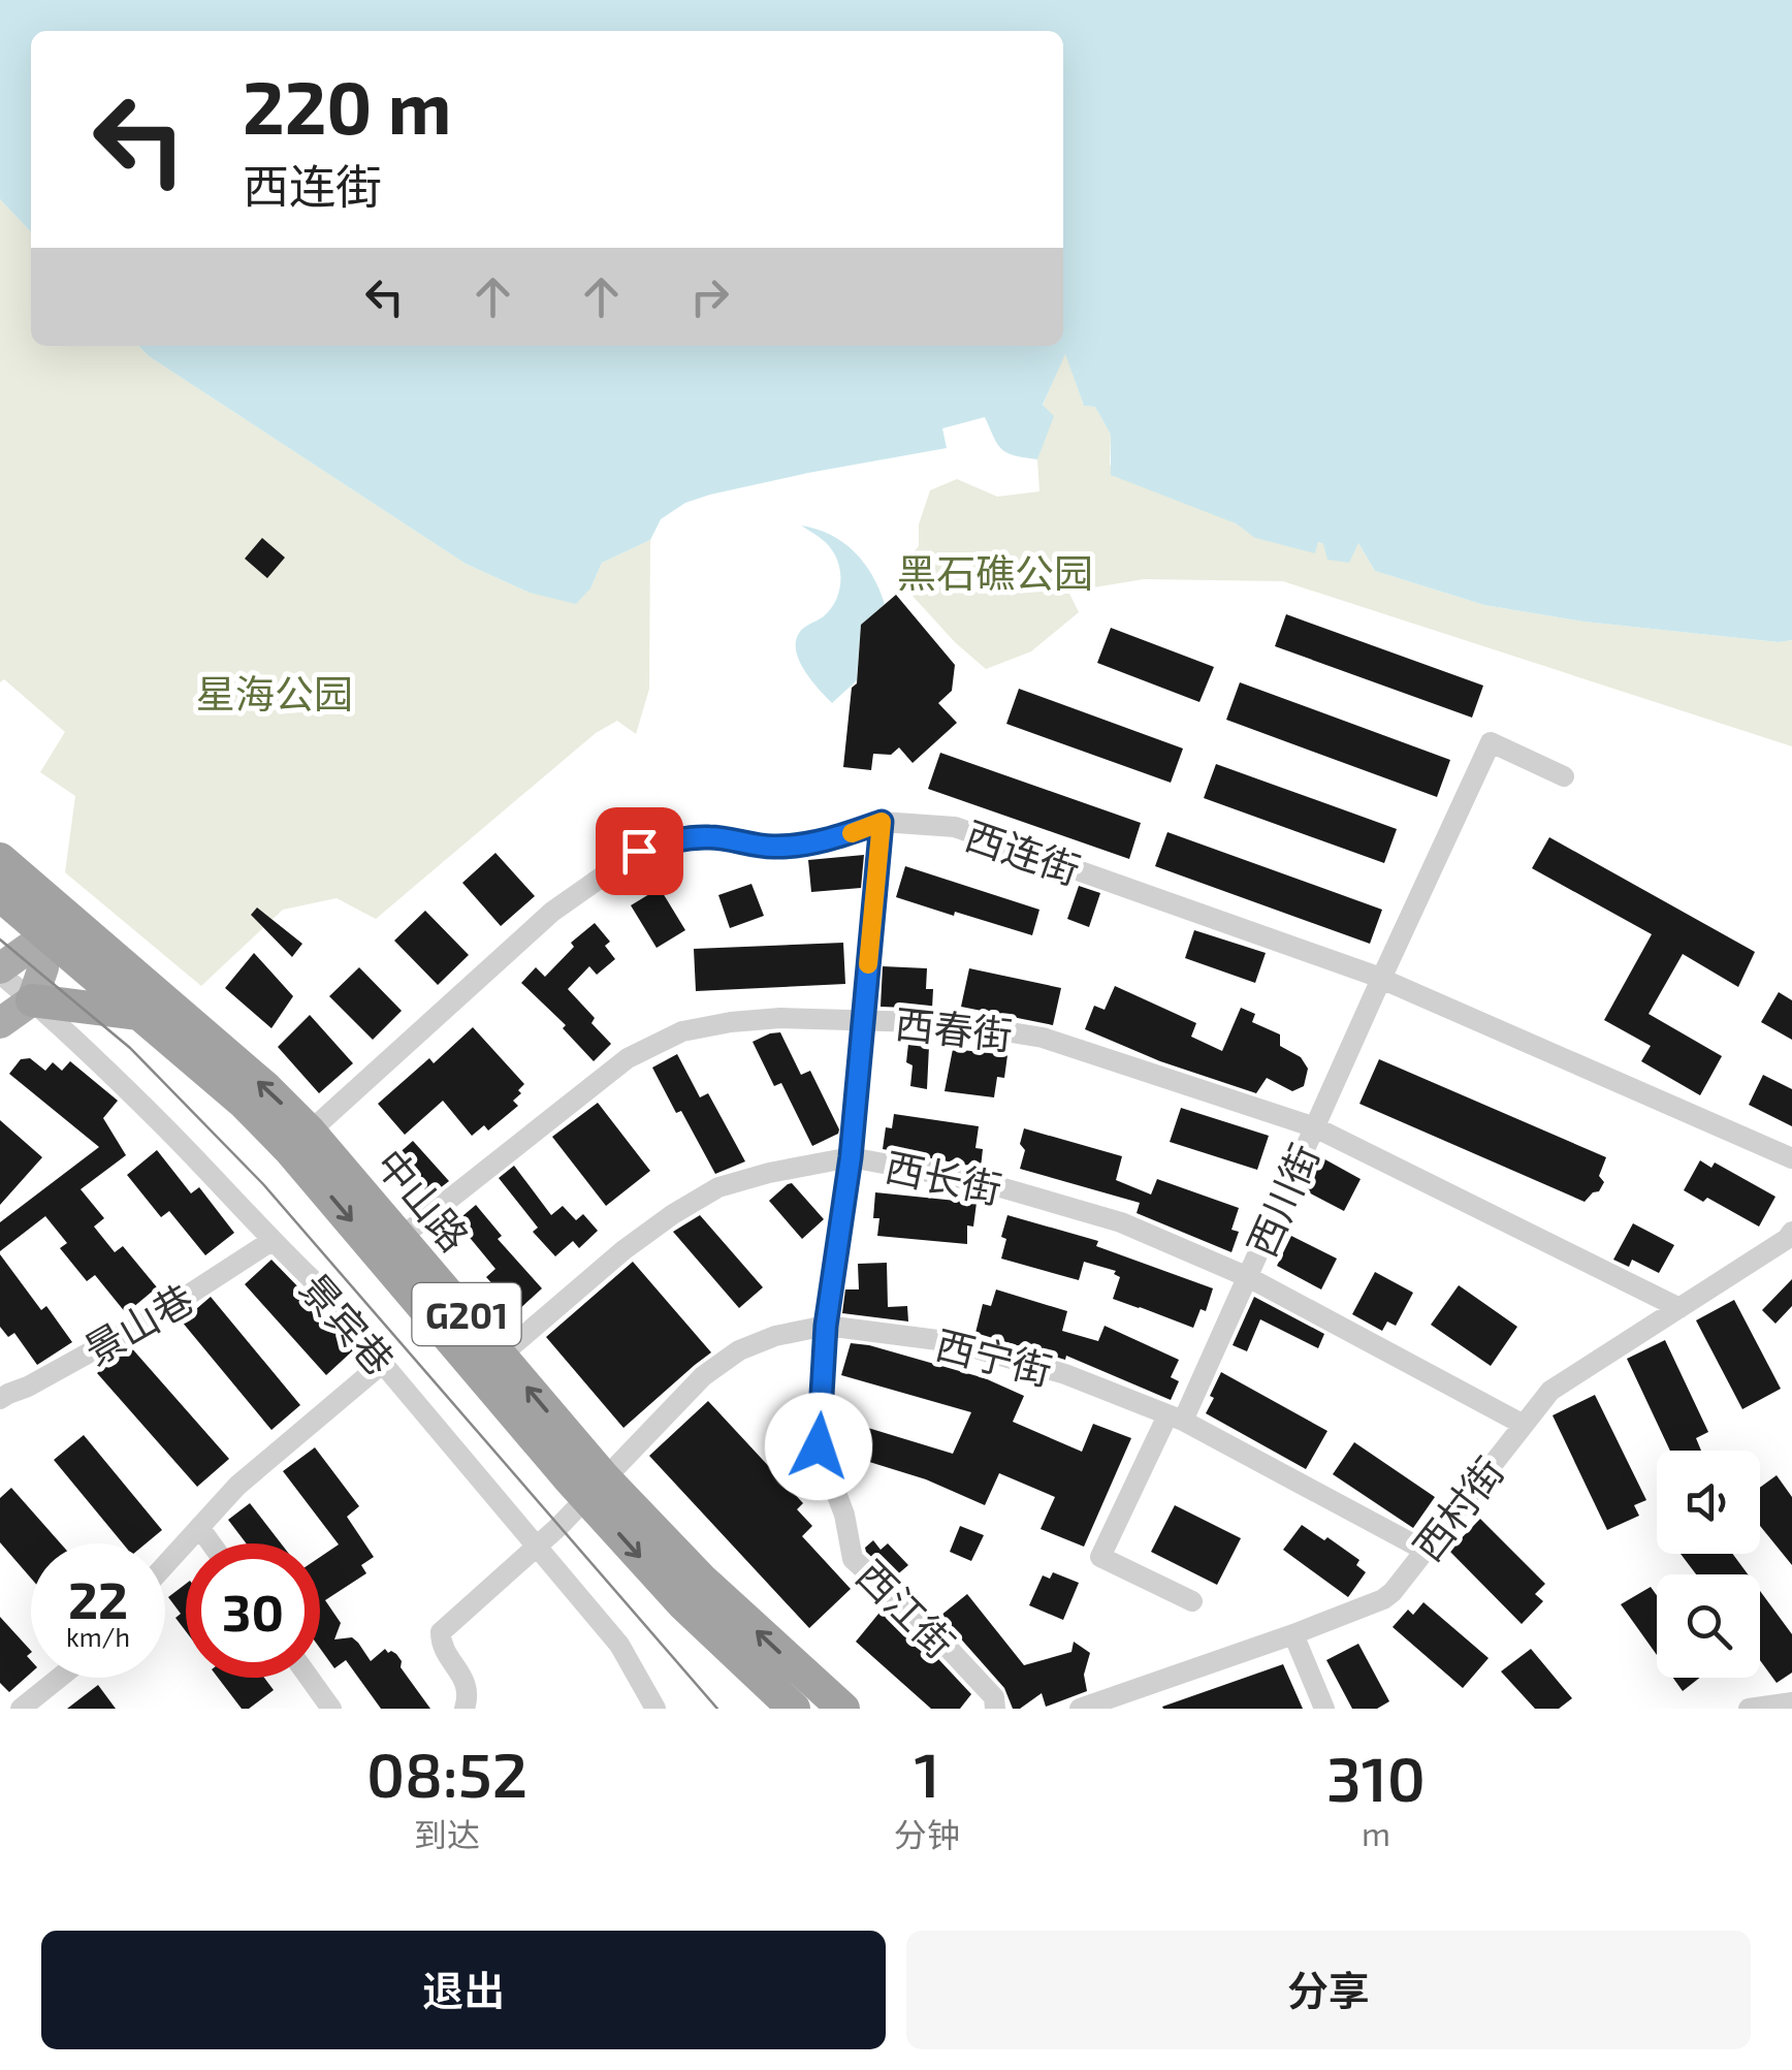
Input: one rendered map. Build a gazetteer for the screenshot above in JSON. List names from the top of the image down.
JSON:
{
  "streets": {
    "highway": ["中山路", "G201"],
    "street": [
      "西连街",
      "西春街",
      "西长街",
      "西川街",
      "景山巷",
      "景宾巷",
      "西宁街",
      "西村街",
      "西江街"
    ]
  },
  "crossings": [
    ["西连街", "中山路"],
    ["西连街", "西川街"],
    ["西连街", "西江街"],
    ["西春街", "中山路"],
    ["西春街", "西川街"],
    ["西春街", "西村街"],
    ["西春街", "西江街"],
    ["西长街", "中山路"],
    ["西长街", "西川街"],
    ["西长街", "西村街"],
    ["西长街", "西江街"],
    ["中山路", "西宁街"],
    ["西川街", "西宁街"],
    ["景山巷", "景宾巷"],
    ["景宾巷", "西宁街"],
    ["西宁街", "西村街"],
    ["西宁街", "西江街"]
  ],
  "parks": ["黑石礁公园", "星海公园"],
  "page": {
    "turn": ["220 m", "西连街"],
    "speed": "22 km/h",
    "limit": "30",
    "eta": [
      "08:52",
      "到达",
      "1",
      "分钟",
      "310",
      "m"
    ],
    "buttons": ["退出", "分享"]
  }
}
